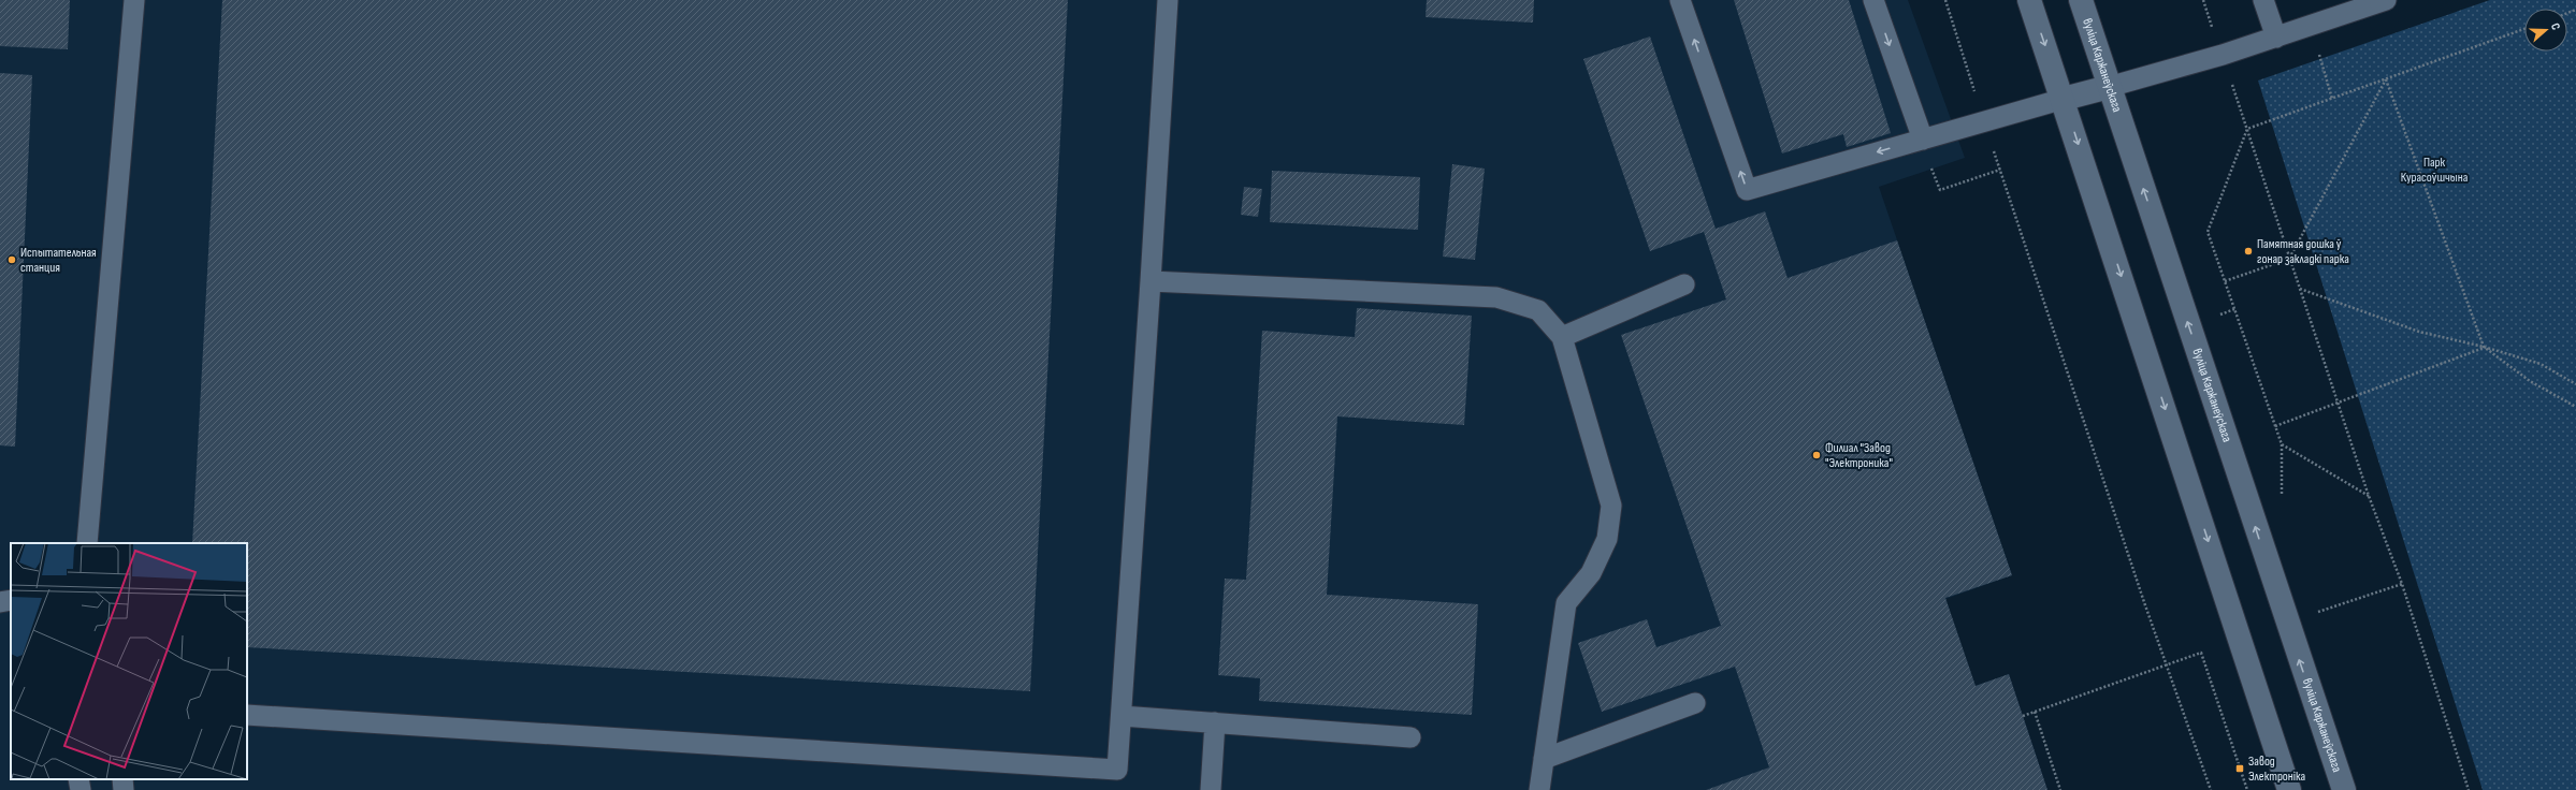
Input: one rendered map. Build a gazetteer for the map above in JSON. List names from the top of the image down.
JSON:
{
  "streets": {
    "main road": ["вуліца Каржанеўскага"]
  },
  "parks": ["Парк Курасоўшчына"],
  "places": {
    "other": ["Памятная дошка ў гонар закладкі парка", "Испытательная станция", "Филиал \"Завод \"Электроника\""],
    "transit": ["Завод Электроніка"]
  },
  "north": "right"
}
